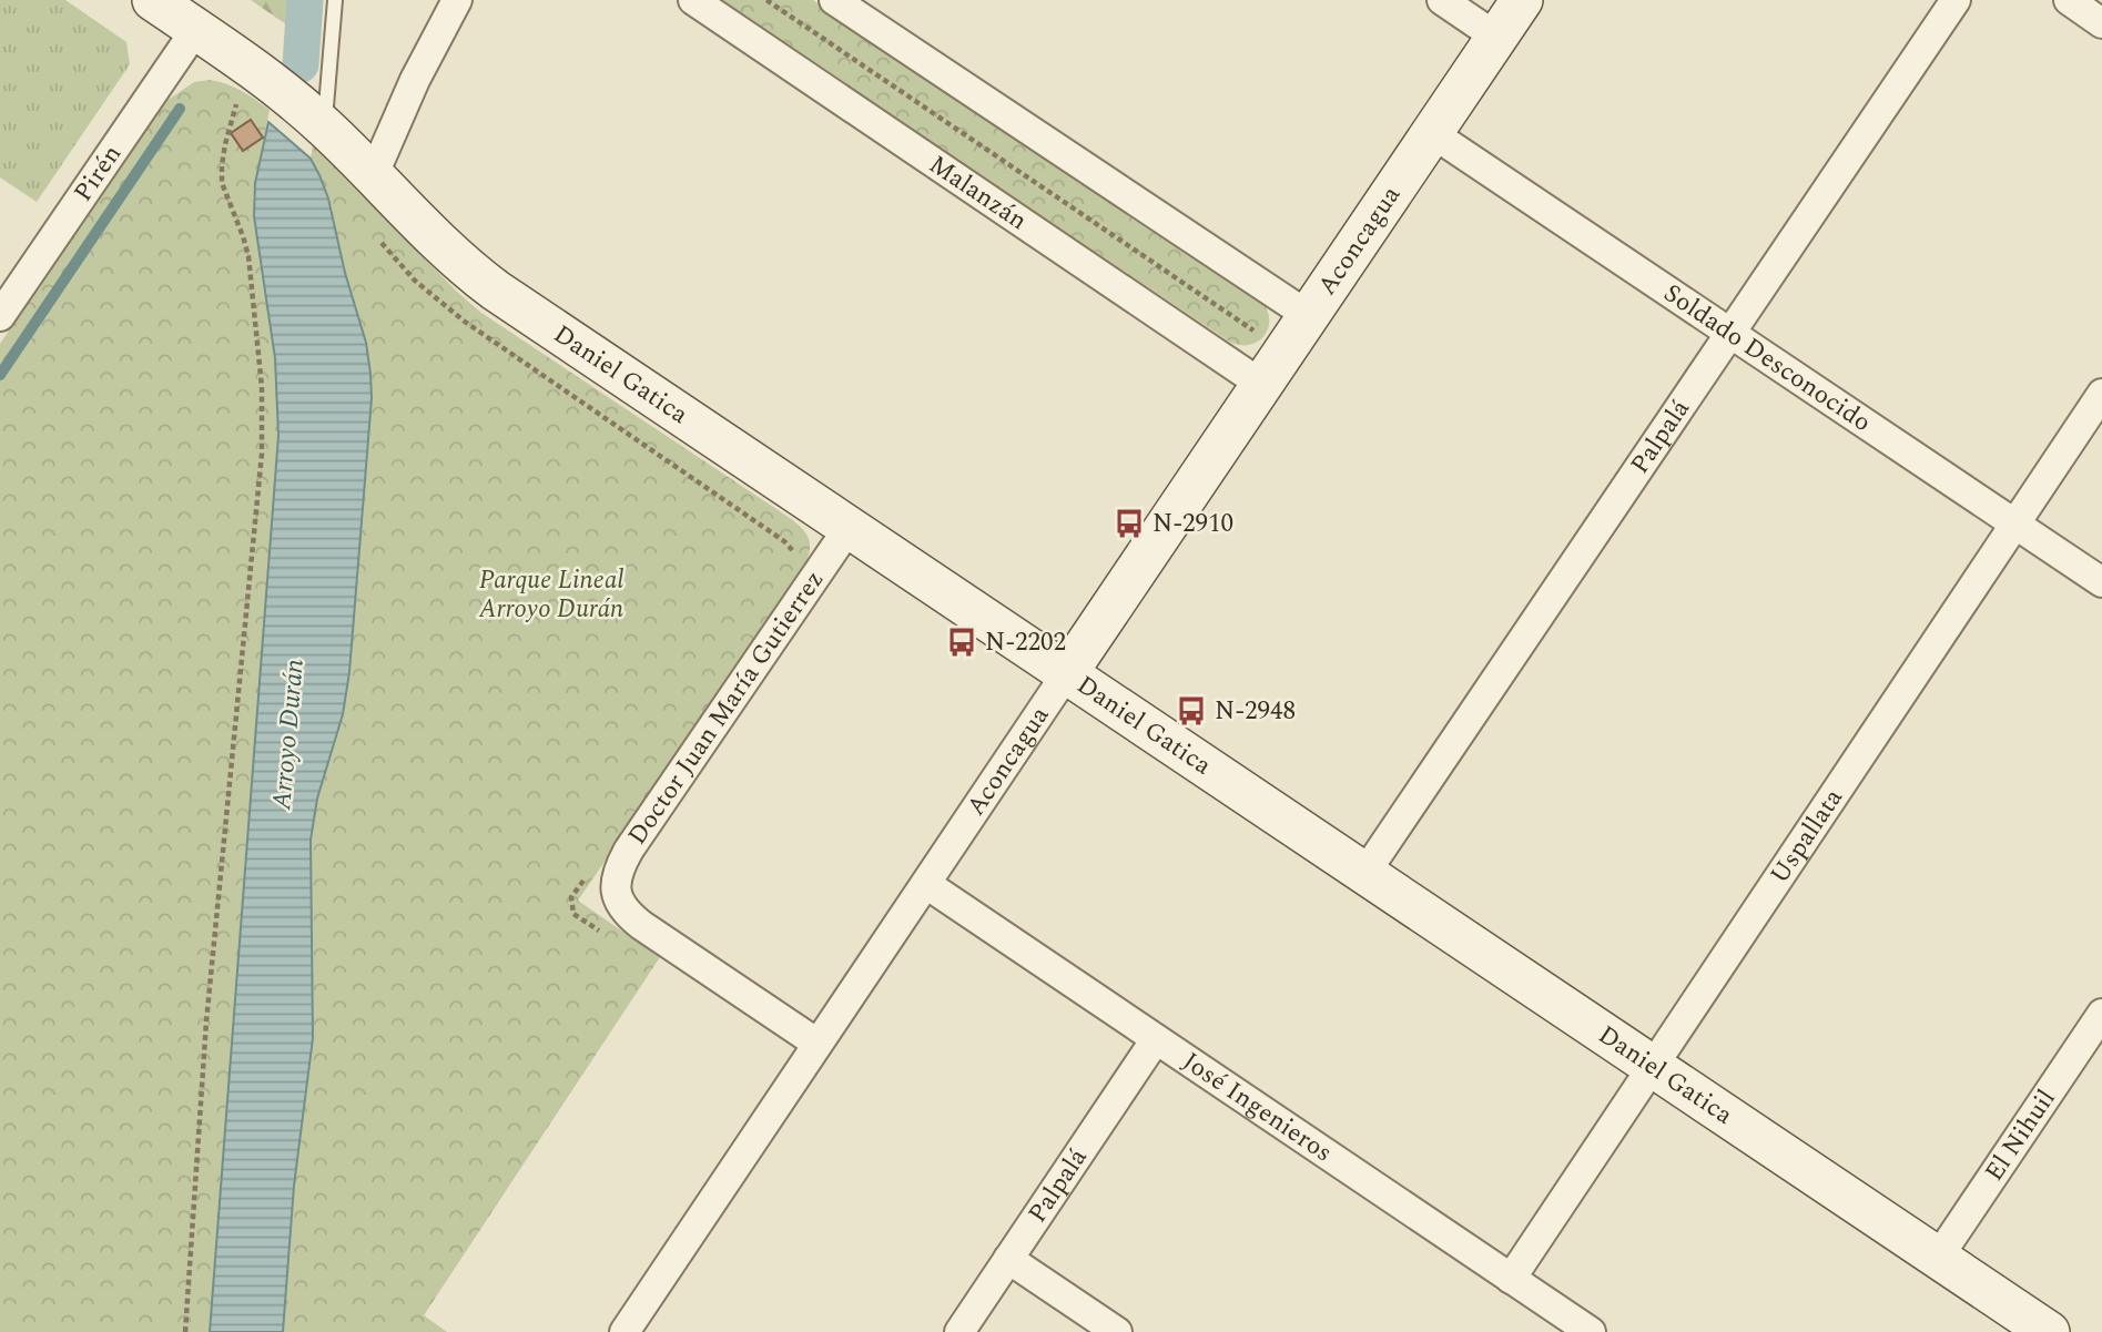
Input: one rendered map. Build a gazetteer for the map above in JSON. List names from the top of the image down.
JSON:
{
  "streets": {
    "main road": ["Aconcagua", "Daniel Gatica"],
    "street": [
      "Pirén",
      "Malanzán",
      "Soldado Desconocido",
      "Palpalá",
      "Doctor Juan María Gutierrez",
      "Uspallata",
      "José Ingenieros",
      "El Nihuil"
    ]
  },
  "crossings": [
    ["Pirén", "Daniel Gatica"],
    ["Malanzán", "Aconcagua"],
    ["Aconcagua", "Soldado Desconocido"],
    ["Aconcagua", "Daniel Gatica"],
    ["Aconcagua", "Doctor Juan María Gutierrez"],
    ["Aconcagua", "José Ingenieros"],
    ["Soldado Desconocido", "Palpalá"],
    ["Soldado Desconocido", "Uspallata"],
    ["Daniel Gatica", "Palpalá"],
    ["Daniel Gatica", "Doctor Juan María Gutierrez"],
    ["Daniel Gatica", "Uspallata"],
    ["Daniel Gatica", "El Nihuil"],
    ["Palpalá", "José Ingenieros"],
    ["Uspallata", "José Ingenieros"]
  ],
  "water": ["Arroyo Durán"],
  "parks": ["Parque Lineal Arroyo Durán"],
  "places": {
    "bus stop": ["N-2910", "N-2202", "N-2948"]
  }
}
